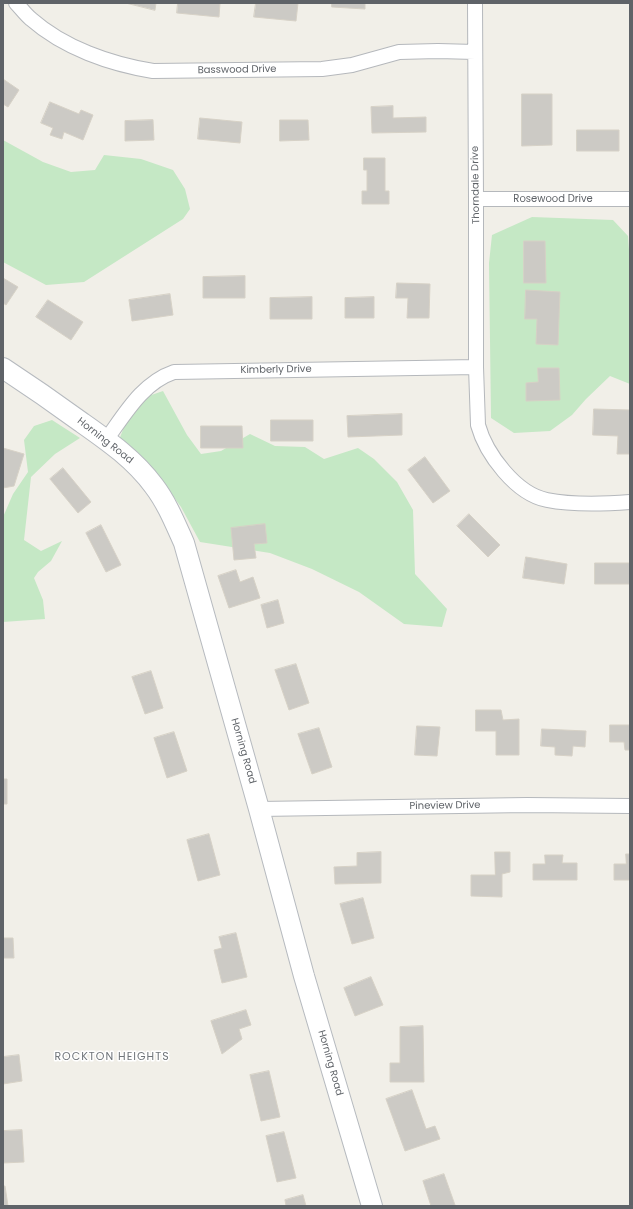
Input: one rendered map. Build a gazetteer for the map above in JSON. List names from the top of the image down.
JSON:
{
  "streets": {
    "street": [
      "Basswood Drive",
      "Thorndale Drive",
      "Rosewood Drive",
      "Kimberly Drive",
      "Horning Road",
      "Pineview Drive"
    ]
  },
  "crossings": [
    ["Basswood Drive", "Thorndale Drive"],
    ["Thorndale Drive", "Rosewood Drive"],
    ["Thorndale Drive", "Kimberly Drive"],
    ["Kimberly Drive", "Horning Road"],
    ["Horning Road", "Pineview Drive"]
  ],
  "districts": ["ROCKTON HEIGHTS"]
}
